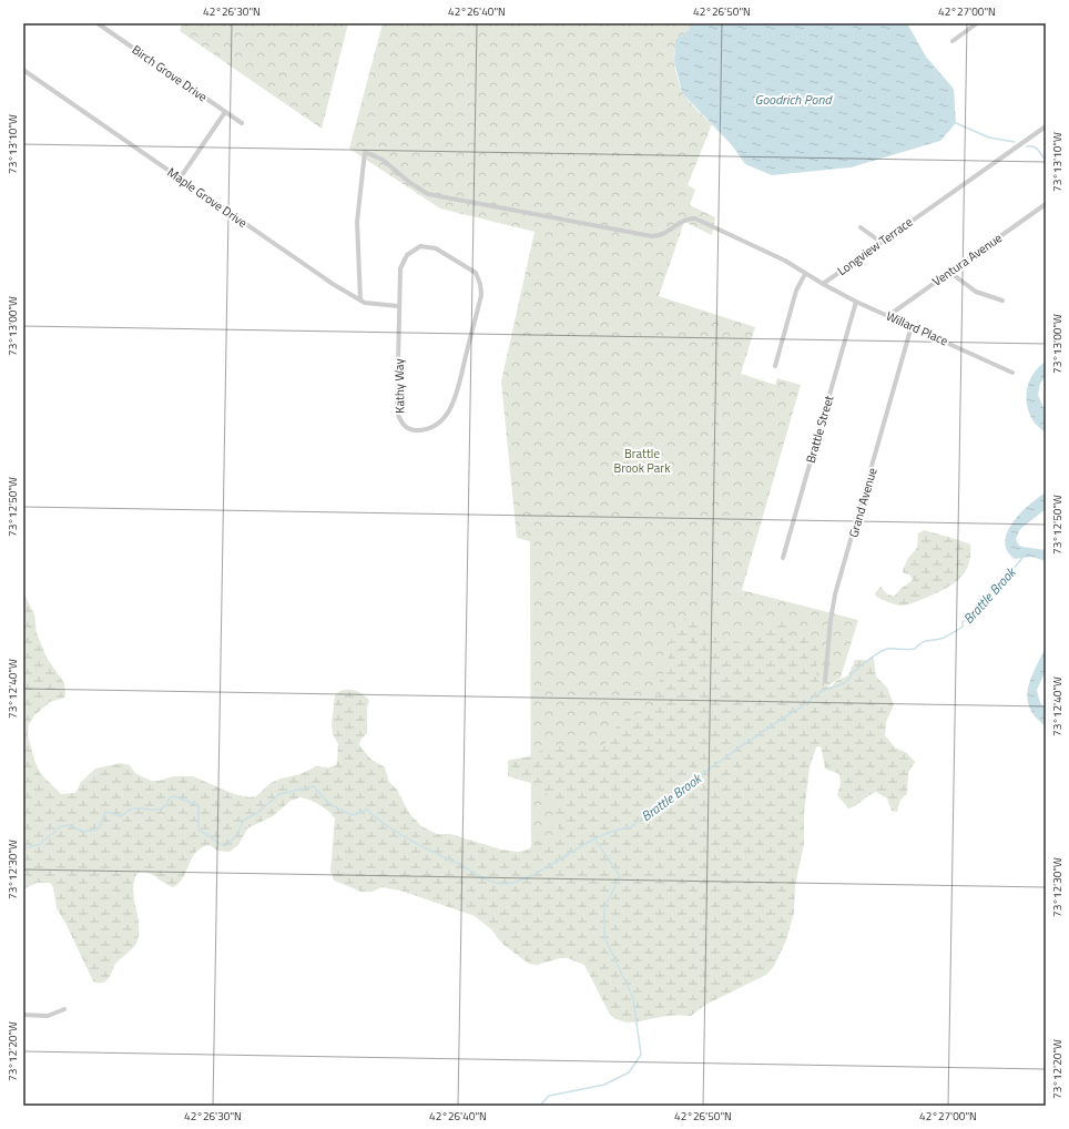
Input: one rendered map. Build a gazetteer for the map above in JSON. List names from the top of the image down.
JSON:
{
  "streets": {
    "street": [
      "Birch Grove Drive",
      "Maple Grove Drive",
      "Longview Terrace",
      "Ventura Avenue",
      "Willard Place",
      "Kathy Way",
      "Brattle Street",
      "Grand Avenue"
    ]
  },
  "crossings": [
    ["Maple Grove Drive", "Kathy Way"],
    ["Longview Terrace", "Willard Place"],
    ["Ventura Avenue", "Willard Place"],
    ["Willard Place", "Brattle Street"],
    ["Willard Place", "Grand Avenue"]
  ],
  "water": ["Goodrich Pond", "Brattle Brook"],
  "parks": ["Brattle Brook Park"],
  "coordinates": [
    "42°26'30\"N",
    "42°26'40\"N",
    "42°26'50\"N",
    "42°27'00\"N",
    "73°13'10\"W",
    "73°13'00\"W",
    "73°12'50\"W",
    "73°12'40\"W",
    "73°12'30\"W",
    "73°12'20\"W"
  ]
}
